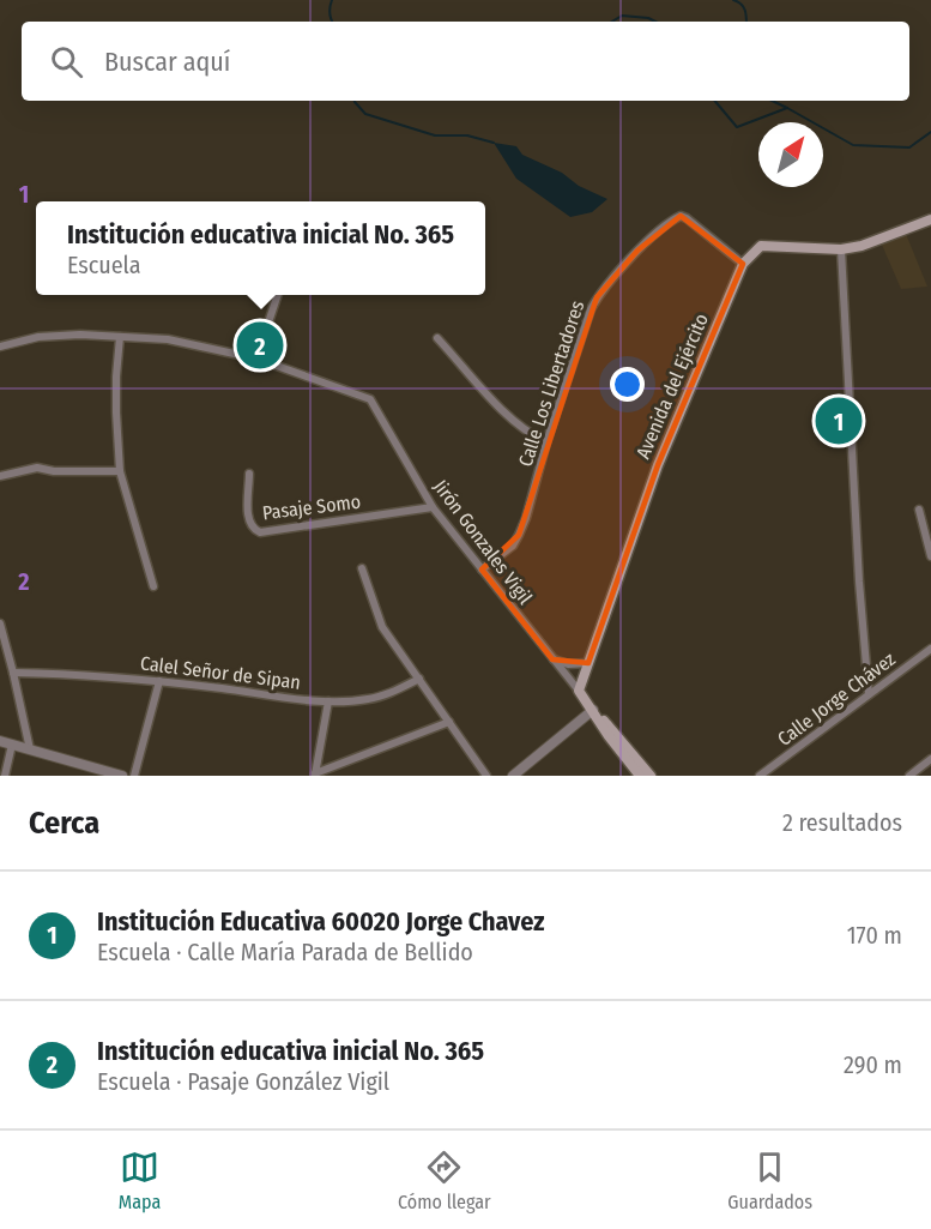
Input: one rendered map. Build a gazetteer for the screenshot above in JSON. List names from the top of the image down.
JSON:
{
  "streets": {
    "main road": ["Avenida del Ejército"],
    "street": [
      "Calle Los Libertadores",
      "Pasaje Somo",
      "Jirón Gonzales Vigil",
      "Calel Señor de Sipan",
      "Calle Jorge Chávez"
    ]
  },
  "crossings": [
    ["Calle Los Libertadores", "Avenida del Ejército"],
    ["Calle Los Libertadores", "Jirón Gonzales Vigil"],
    ["Avenida del Ejército", "Jirón Gonzales Vigil"],
    ["Pasaje Somo", "Jirón Gonzales Vigil"]
  ],
  "north": "top right",
  "page": {
    "search": "Buscar aquí",
    "popup": ["Institución educativa inicial No. 365", "Escuela"],
    "pins": ["2", "1"],
    "heading": ["Cerca", "2 resultados"],
    "list": [
      {
        "mark": "1",
        "name": "Institución Educativa 60020 Jorge Chavez",
        "note": "Escuela · Calle María Parada de Bellido",
        "value": "170 m"
      },
      {
        "mark": "2",
        "name": "Institución educativa inicial No. 365",
        "note": "Escuela · Pasaje González Vigil",
        "value": "290 m"
      }
    ],
    "nav": ["Mapa", "Cómo llegar", "Guardados"]
  },
  "grid": {
    "rows": ["1", "2"]
  }
}
